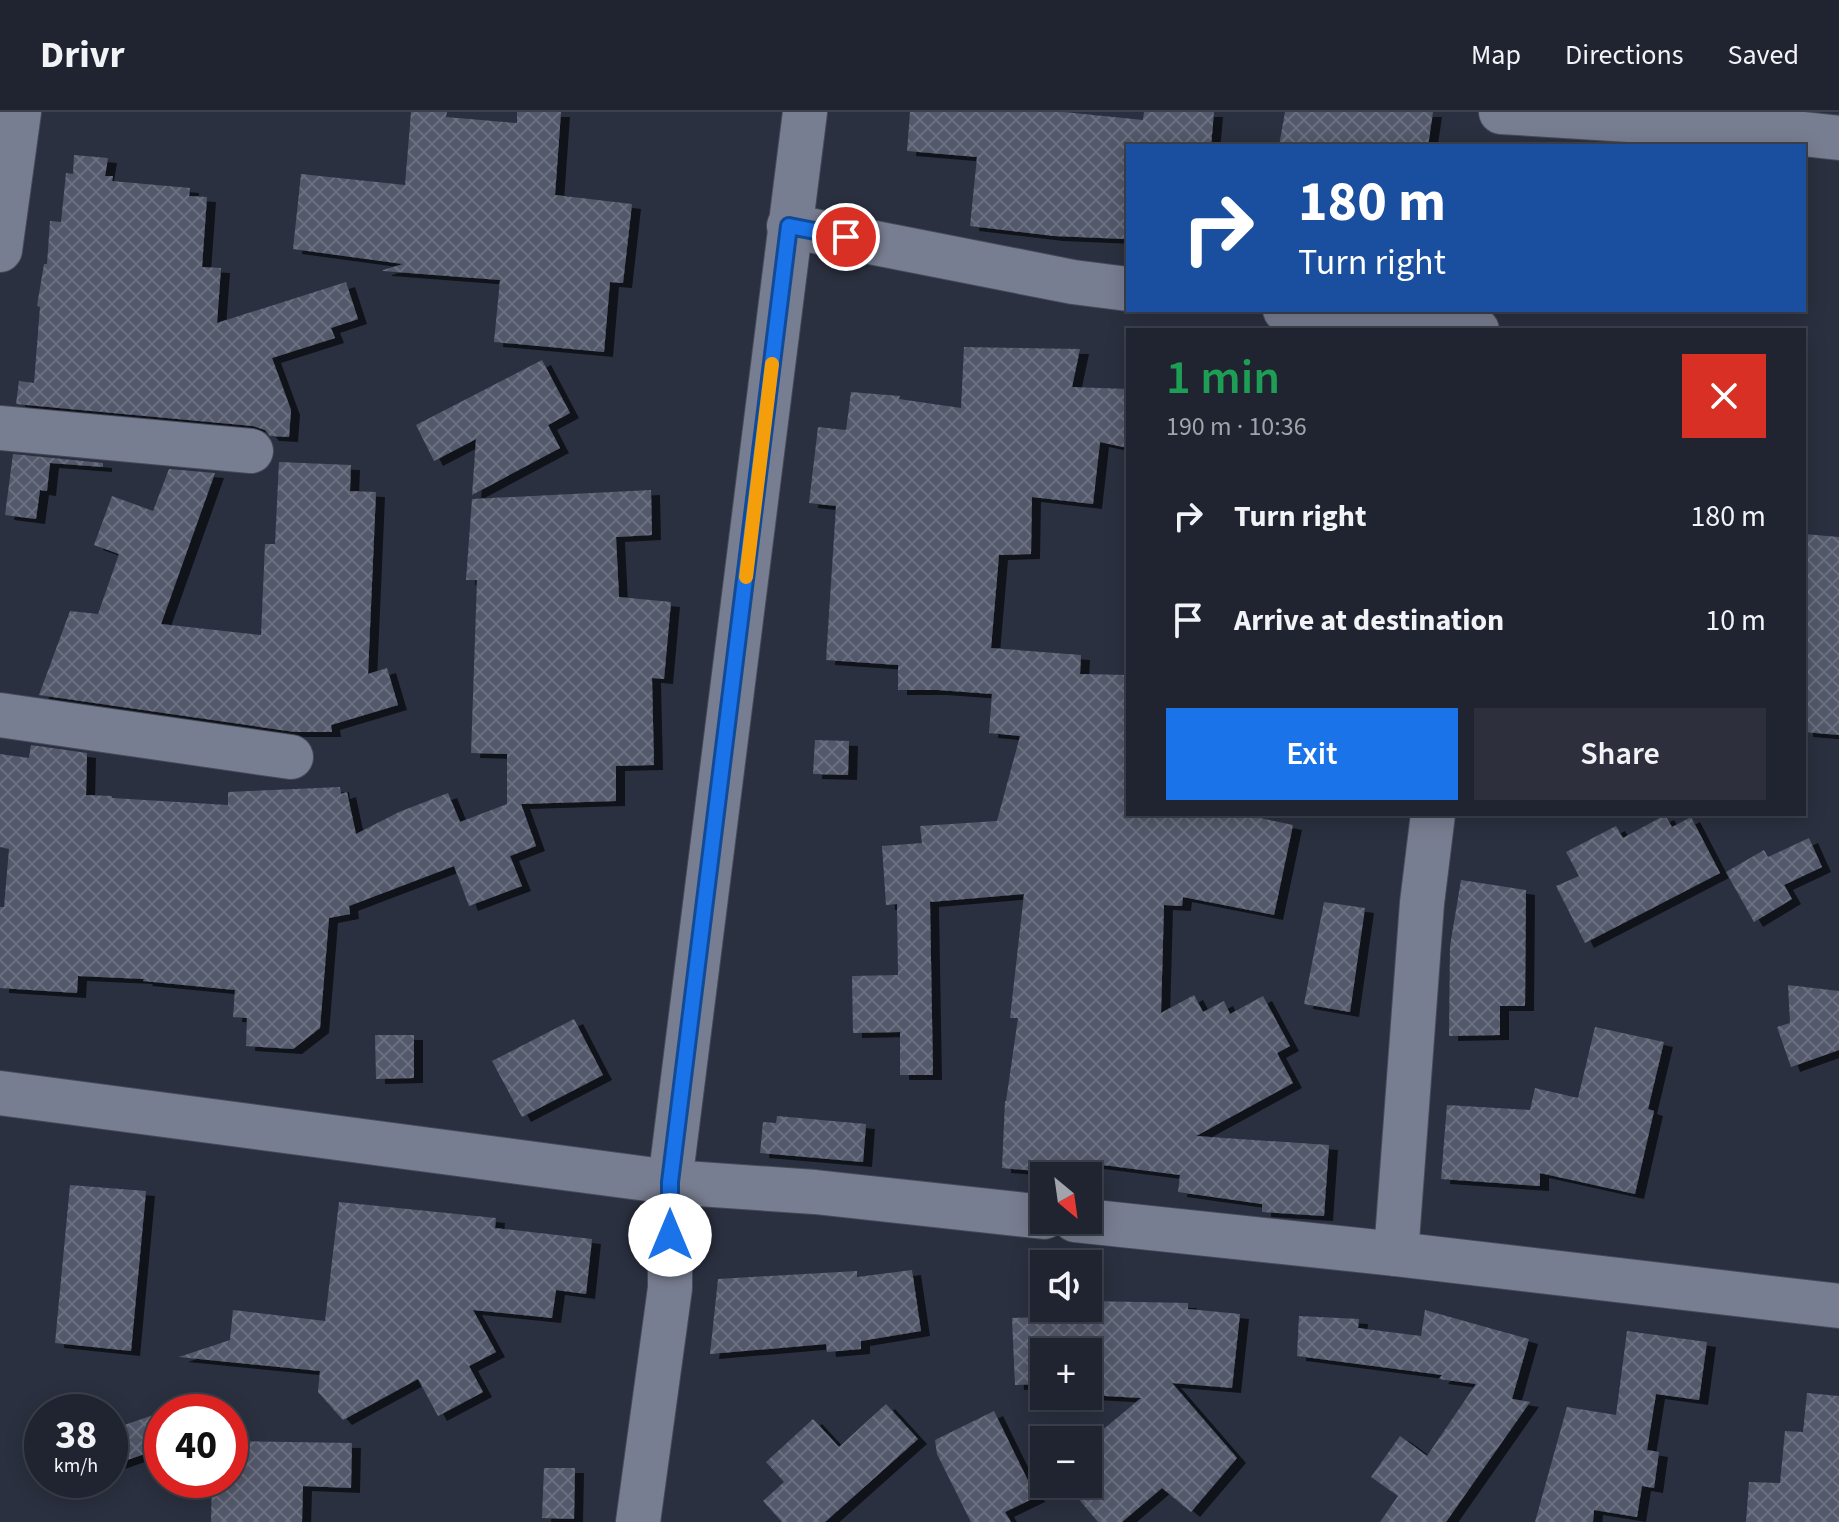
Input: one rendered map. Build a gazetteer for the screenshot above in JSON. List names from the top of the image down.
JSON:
{
  "north": "bottom right",
  "page": {
    "header": "Drivr",
    "nav": ["Map", "Directions", "Saved"],
    "turn": ["180 m", "Turn right"],
    "heading": ["1 min", "190 m · 10:36"],
    "list": [
      {
        "name": "Turn right",
        "value": "180 m"
      },
      {
        "name": "Arrive at destination",
        "value": "10 m"
      }
    ],
    "buttons": ["Exit", "Share"],
    "map_buttons": ["+", "−"],
    "speed": "38 km/h",
    "limit": "40"
  }
}
